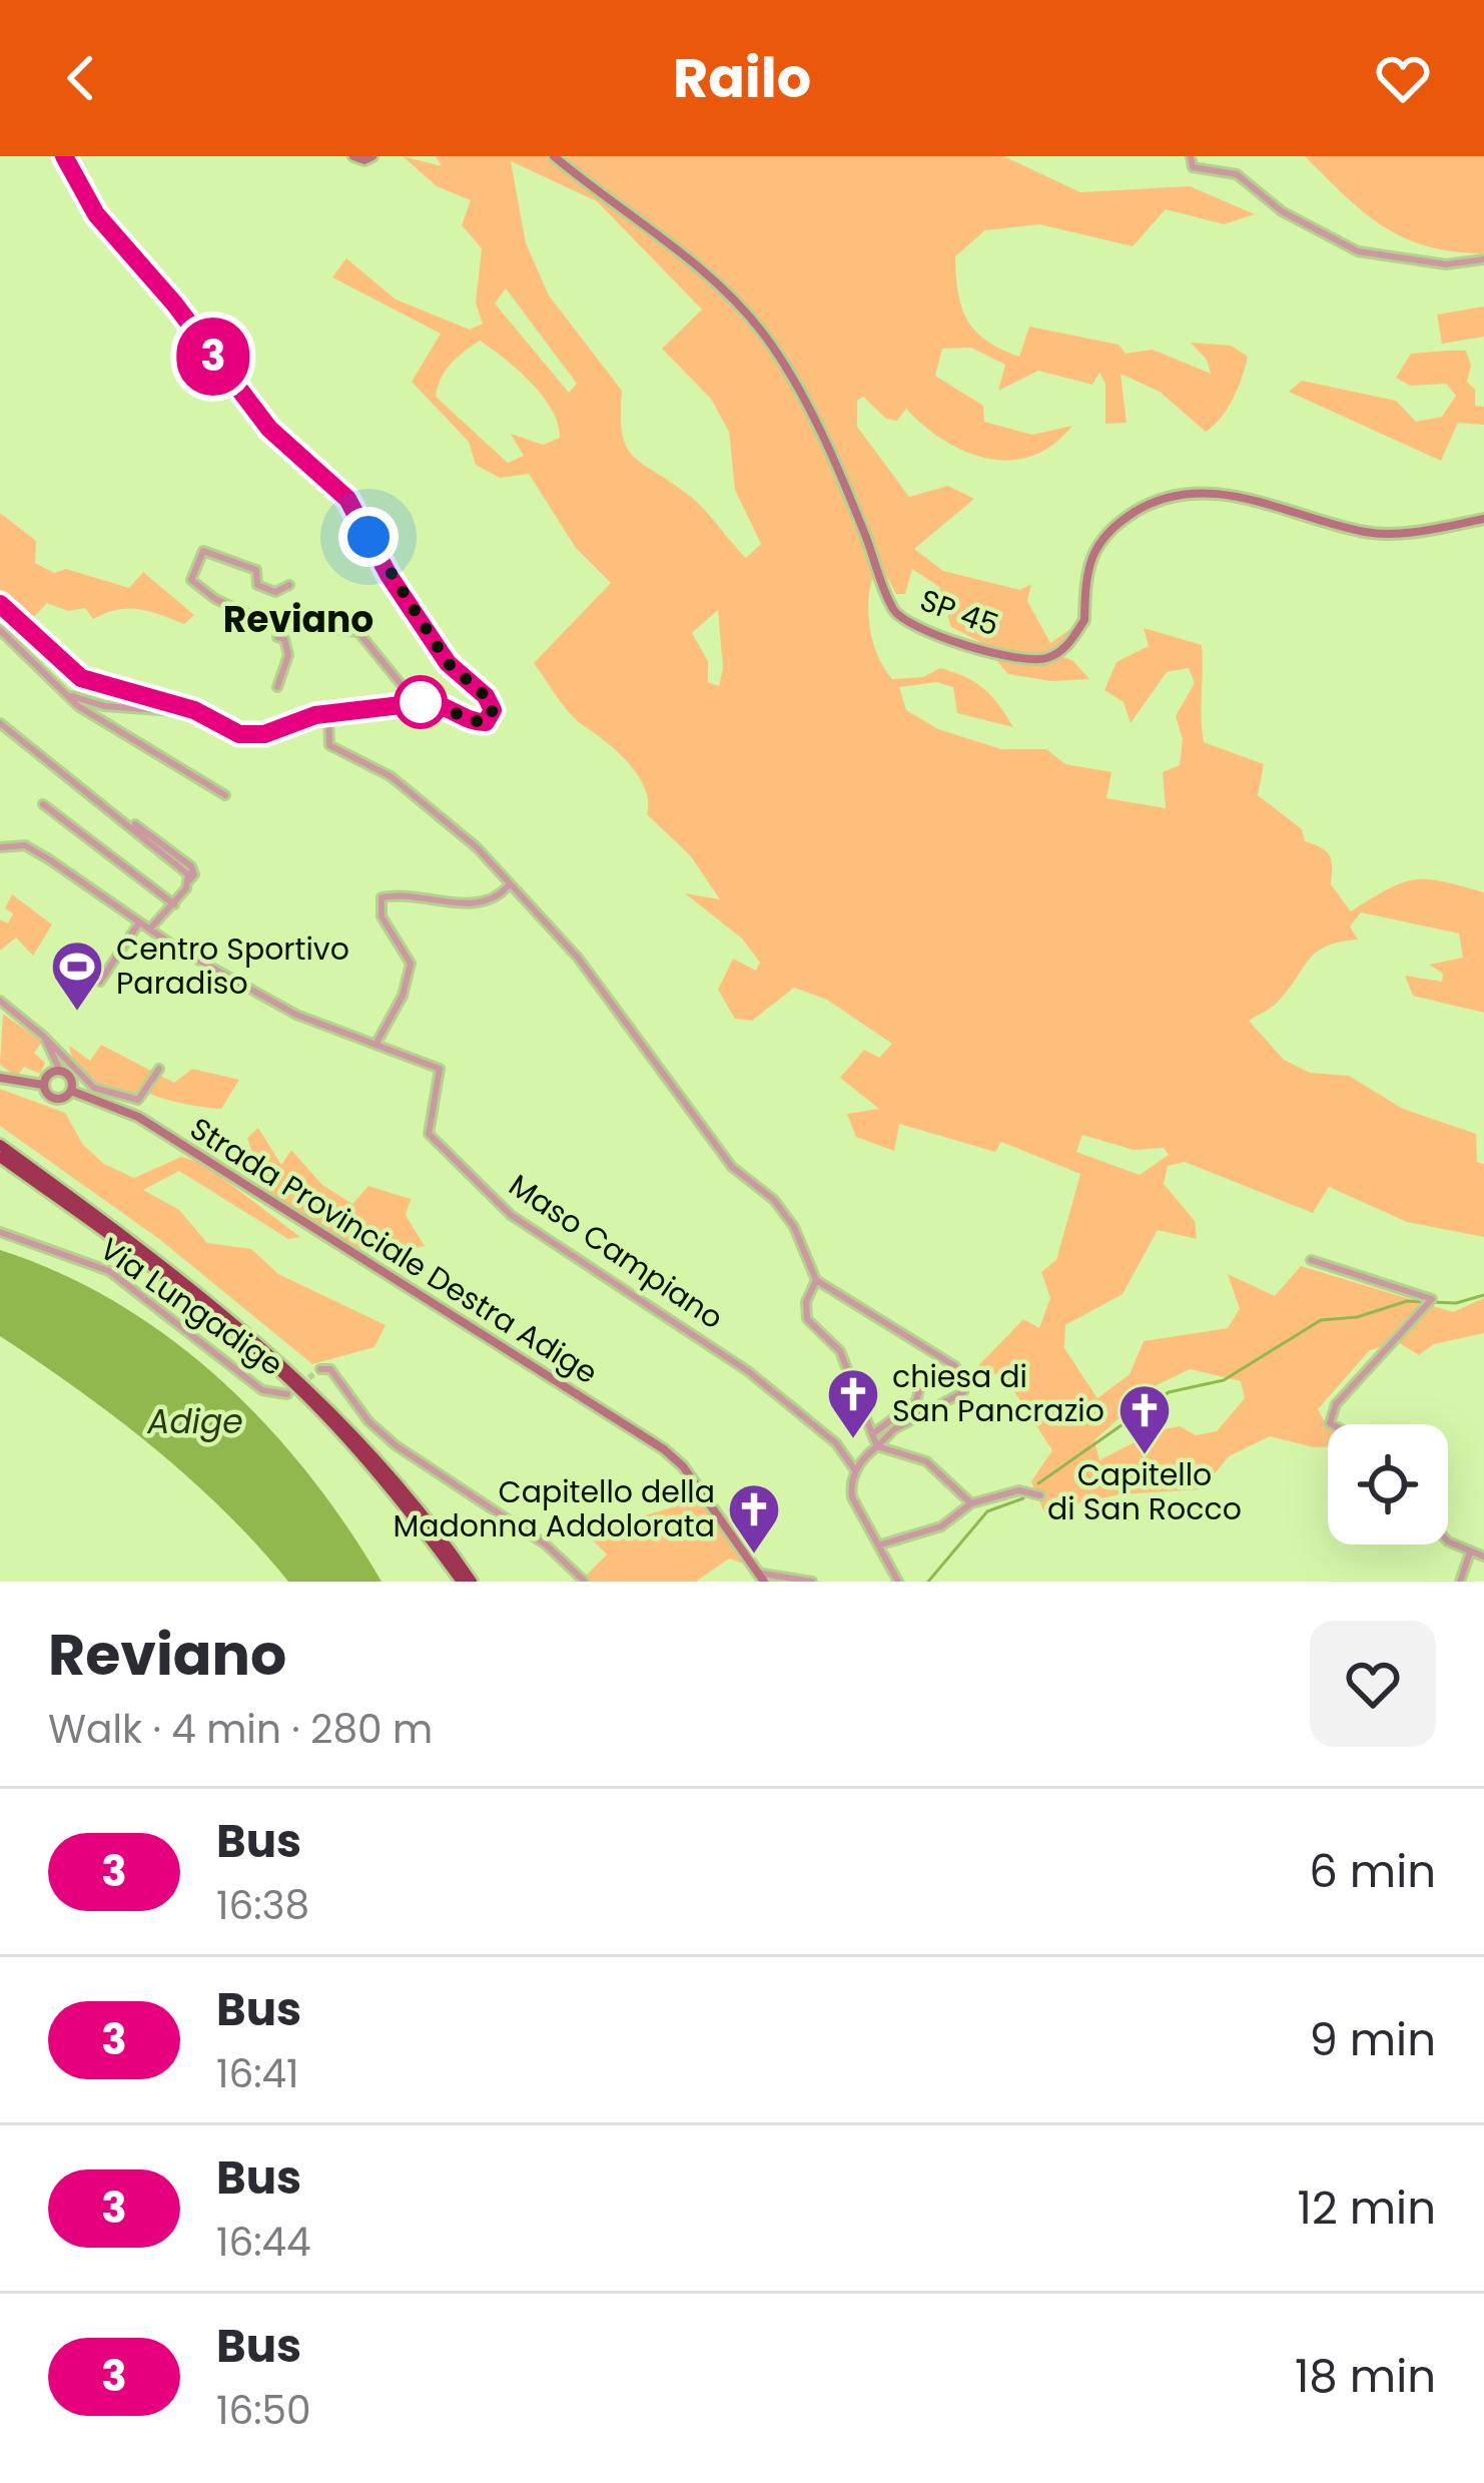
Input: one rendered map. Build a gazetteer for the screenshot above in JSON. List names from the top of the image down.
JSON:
{
  "streets": {
    "street": [
      "SP 45",
      "Strada Provinciale Destra Adige",
      "Maso Campiano",
      "Via Lungadige"
    ]
  },
  "districts": ["Reviano"],
  "water": ["Adige"],
  "places": {
    "sports": ["Centro Sportivo Paradiso"],
    "church": ["chiesa di San Pancrazio", "Capitello di San Rocco", "Capitello della Madonna Addolorata"]
  },
  "lines": ["bus line 3"],
  "page": {
    "header": "Railo",
    "on_map": "3",
    "heading": ["Reviano", "Walk · 4 min · 280 m"],
    "list": [
      {
        "mark": "3",
        "name": "Bus",
        "note": "16:38",
        "value": "6 min"
      },
      {
        "mark": "3",
        "name": "Bus",
        "note": "16:41",
        "value": "9 min"
      },
      {
        "mark": "3",
        "name": "Bus",
        "note": "16:44",
        "value": "12 min"
      },
      {
        "mark": "3",
        "name": "Bus",
        "note": "16:50",
        "value": "18 min"
      }
    ]
  }
}
